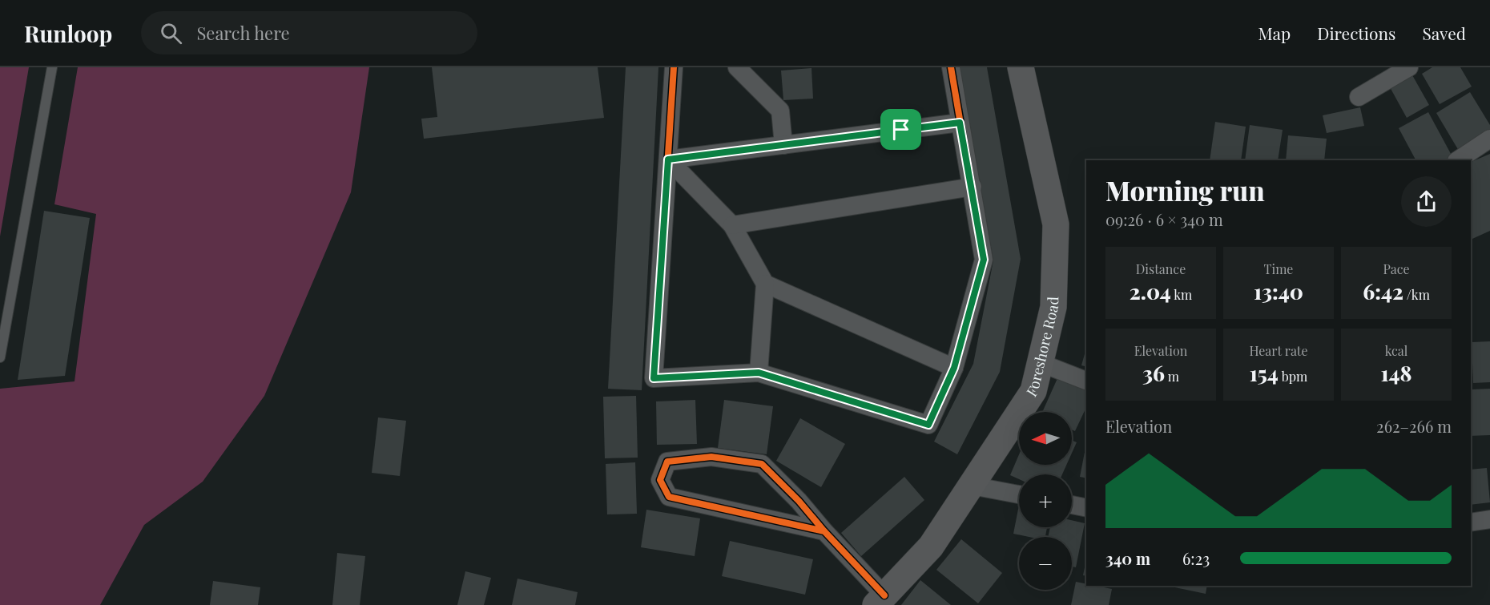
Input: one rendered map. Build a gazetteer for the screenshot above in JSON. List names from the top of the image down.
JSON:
{
  "streets": {
    "main road": ["Foreshore Road"]
  },
  "north": "left",
  "page": {
    "header": "Runloop",
    "search": "Search here",
    "nav": ["Map", "Directions", "Saved"],
    "heading": ["Morning run", "09:26 · 6 × 340 m"],
    "stats": [
      ["Distance", "2.04 km"],
      ["Time", "13:40"],
      ["Pace", "6:42 /km"],
      ["Elevation", "36 m"],
      ["Heart rate", "154 bpm"],
      ["kcal", "148"]
    ],
    "chart": ["Elevation", "262–266 m"],
    "map_buttons": ["+", "−"],
    "list": [
      {
        "name": "340 m",
        "note": "6:23"
      }
    ]
  }
}
